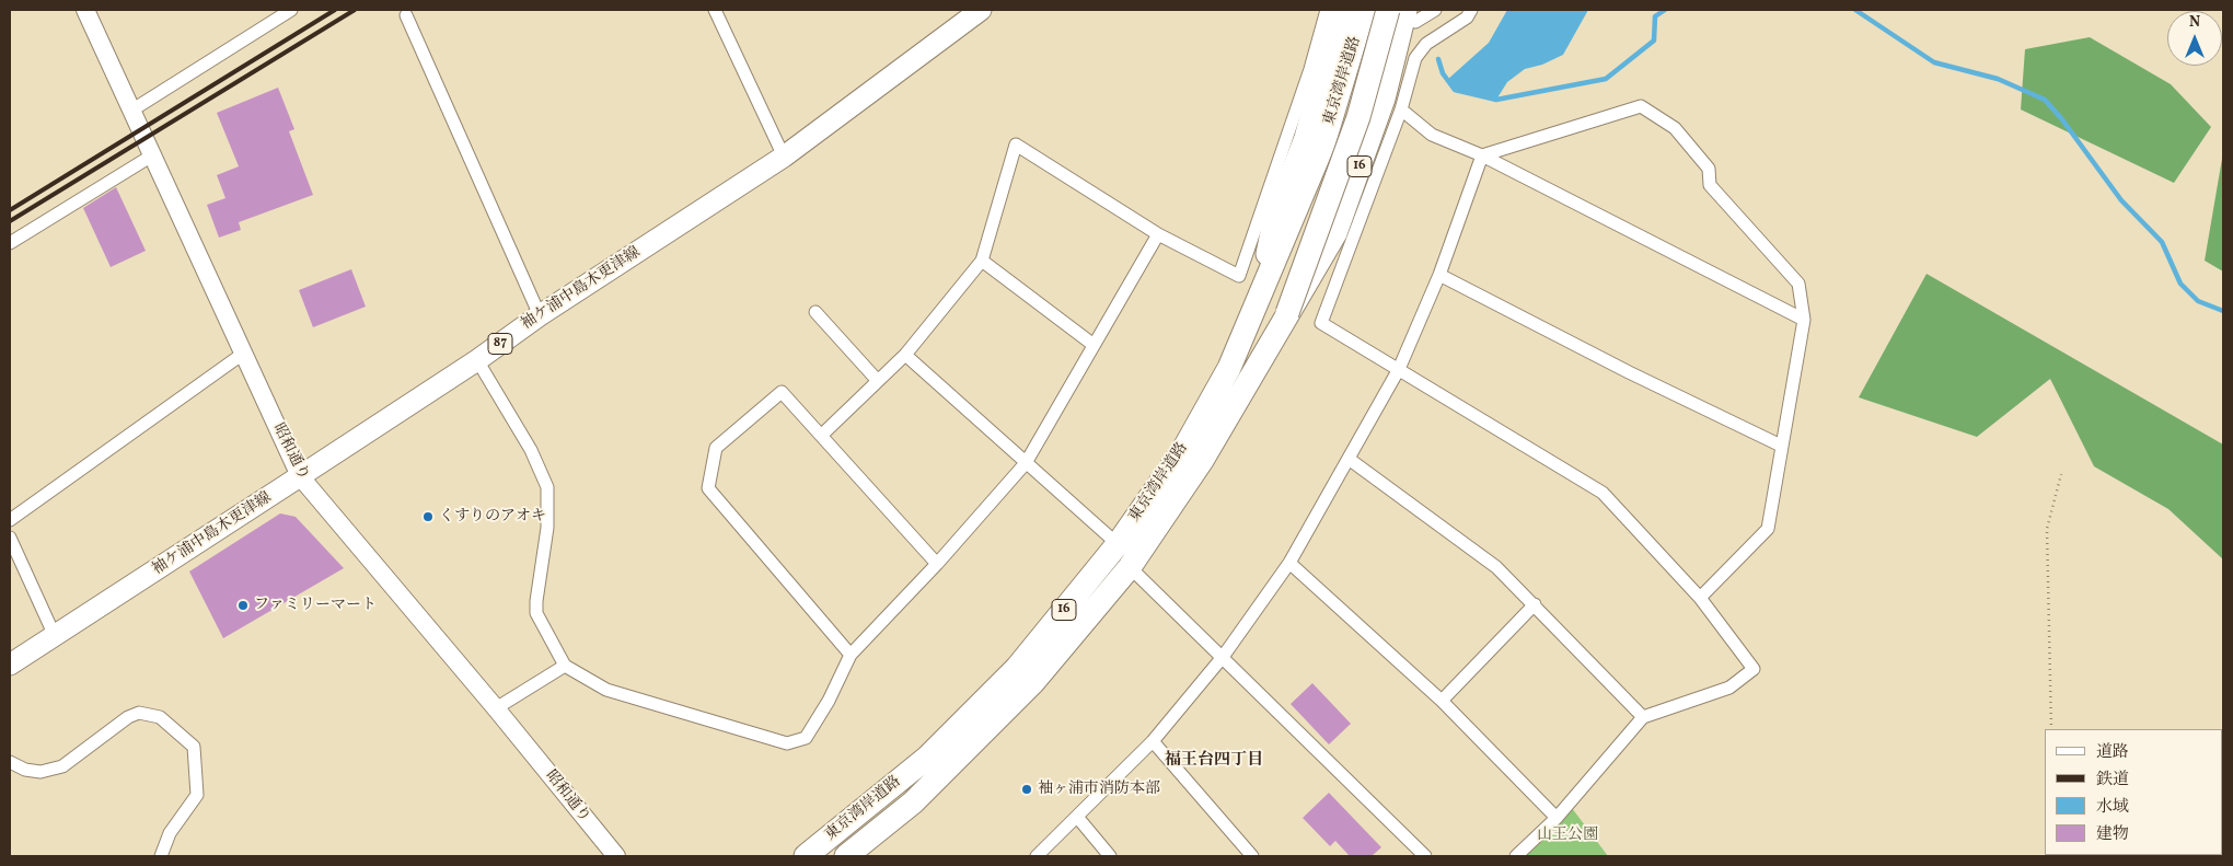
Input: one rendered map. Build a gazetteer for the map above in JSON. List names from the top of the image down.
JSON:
{
  "streets": {
    "highway": ["東京湾岸道路", "16"],
    "main road": ["袖ケ浦中島木更津線", "87"],
    "street": ["昭和通り"]
  },
  "crossings": [
    ["東京湾岸道路", "16"],
    ["袖ケ浦中島木更津線", "昭和通り"]
  ],
  "districts": ["福王台四丁目"],
  "parks": ["山王公園"],
  "places": ["くすりのアオキ", "ファミリーマート", "袖ヶ浦市消防本部"],
  "legend": [
    "道路",
    "鉄道",
    "水域",
    "建物"
  ],
  "north": "top"
}
